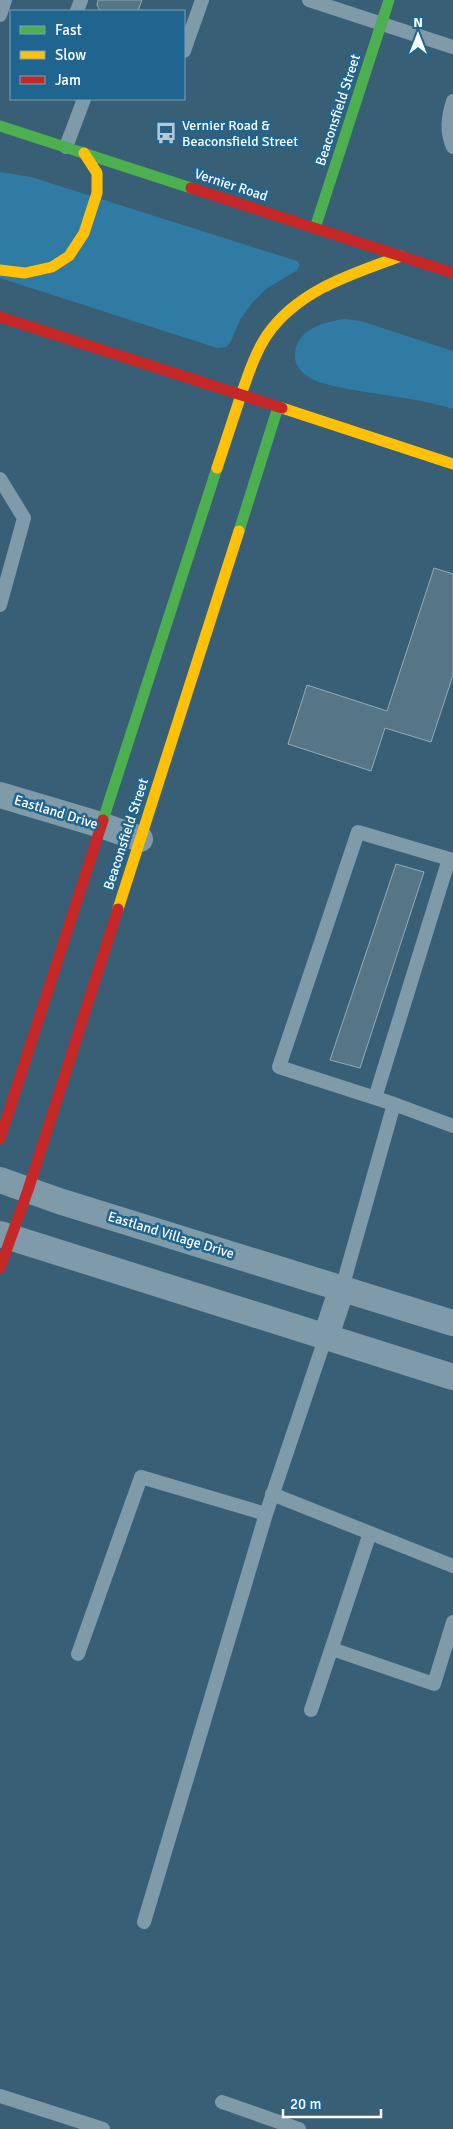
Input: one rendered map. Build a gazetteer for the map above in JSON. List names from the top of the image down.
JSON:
{
  "streets": {
    "main road": ["Beaconsfield Street", "Vernier Road"],
    "street": ["Eastland Drive", "Eastland Village Drive"]
  },
  "crossings": [
    ["Beaconsfield Street", "Vernier Road"],
    ["Beaconsfield Street", "Eastland Drive"],
    ["Beaconsfield Street", "Eastland Village Drive"]
  ],
  "places": {
    "bus stop": ["Vernier Road & Beaconsfield Street"]
  },
  "legend": ["Fast", "Slow", "Jam"],
  "scale_bar": "20 m",
  "north": "top"
}
